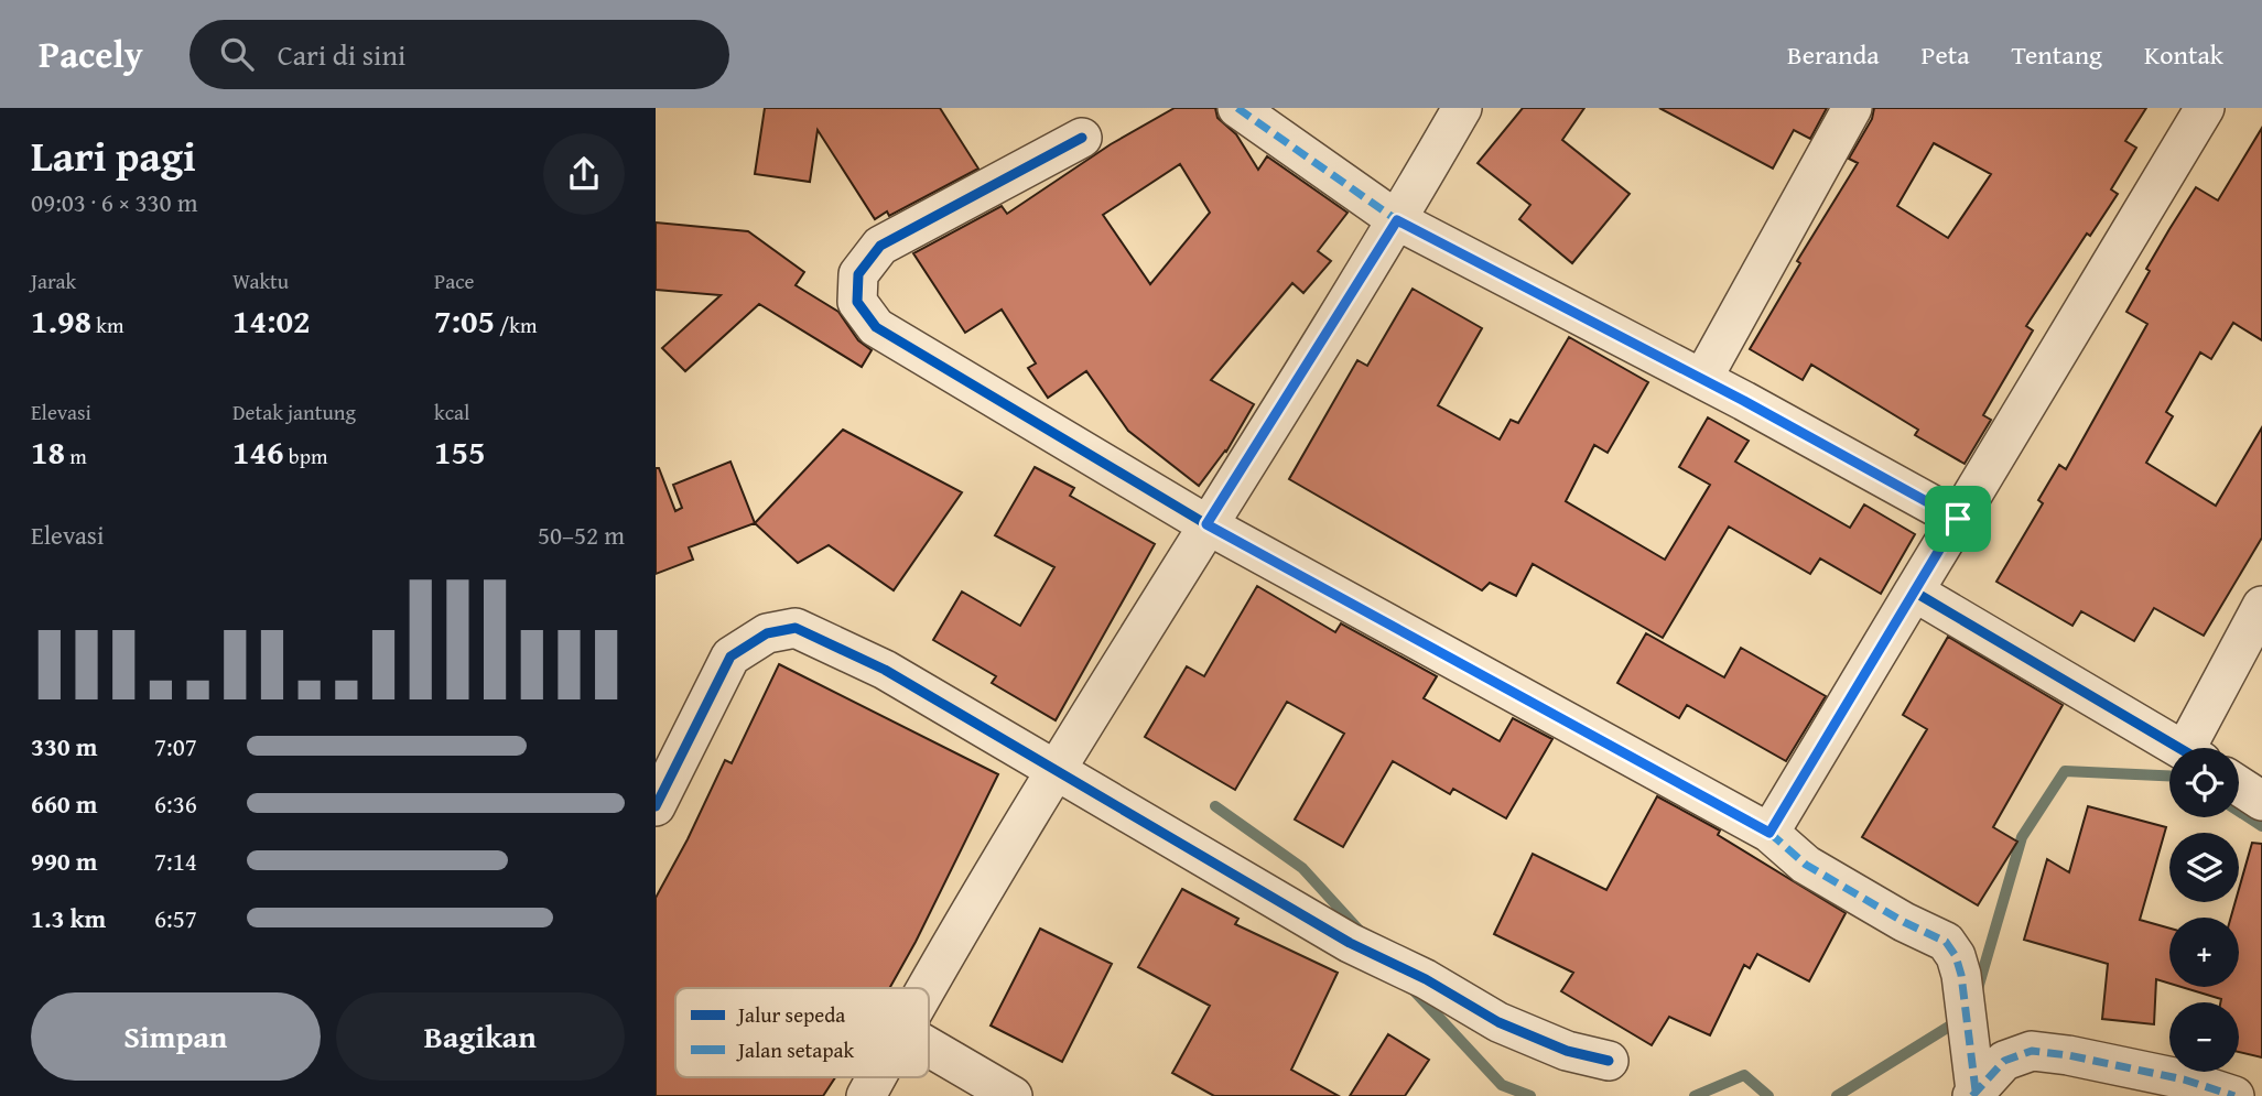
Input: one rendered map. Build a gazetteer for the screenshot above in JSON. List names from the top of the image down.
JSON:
{
  "legend": ["Jalur sepeda", "Jalan setapak"],
  "page": {
    "header": "Pacely",
    "search": "Cari di sini",
    "nav": [
      "Beranda",
      "Peta",
      "Tentang",
      "Kontak"
    ],
    "heading": ["Lari pagi", "09:03 · 6 × 330 m"],
    "stats": [
      ["Jarak", "1.98 km"],
      ["Waktu", "14:02"],
      ["Pace", "7:05 /km"],
      ["Elevasi", "18 m"],
      ["Detak jantung", "146 bpm"],
      ["kcal", "155"]
    ],
    "chart": ["Elevasi", "50–52 m"],
    "list": [
      {
        "name": "330 m",
        "note": "7:07"
      },
      {
        "name": "660 m",
        "note": "6:36"
      },
      {
        "name": "990 m",
        "note": "7:14"
      },
      {
        "name": "1.3 km",
        "note": "6:57"
      }
    ],
    "map_buttons": ["+", "−"],
    "buttons": ["Simpan", "Bagikan"]
  }
}
